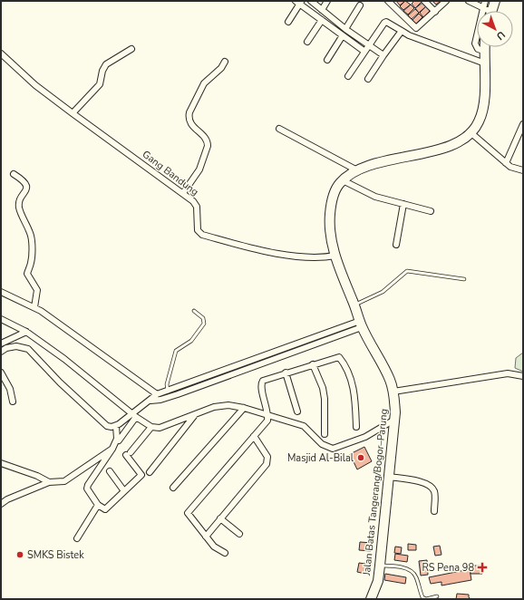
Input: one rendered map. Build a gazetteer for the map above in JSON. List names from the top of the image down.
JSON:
{
  "streets": {
    "main road": ["Jalan Batas Tangerang/Bogor–Parung"],
    "street": ["Gang Bandung"]
  },
  "crossings": [
    ["Gang Bandung", "Jalan Batas Tangerang/Bogor–Parung"]
  ],
  "places": {
    "other": ["Masjid Al-Bilal", "SMKS Bistek"],
    "health": ["RS Pena 98"]
  },
  "north": "bottom right"
}
